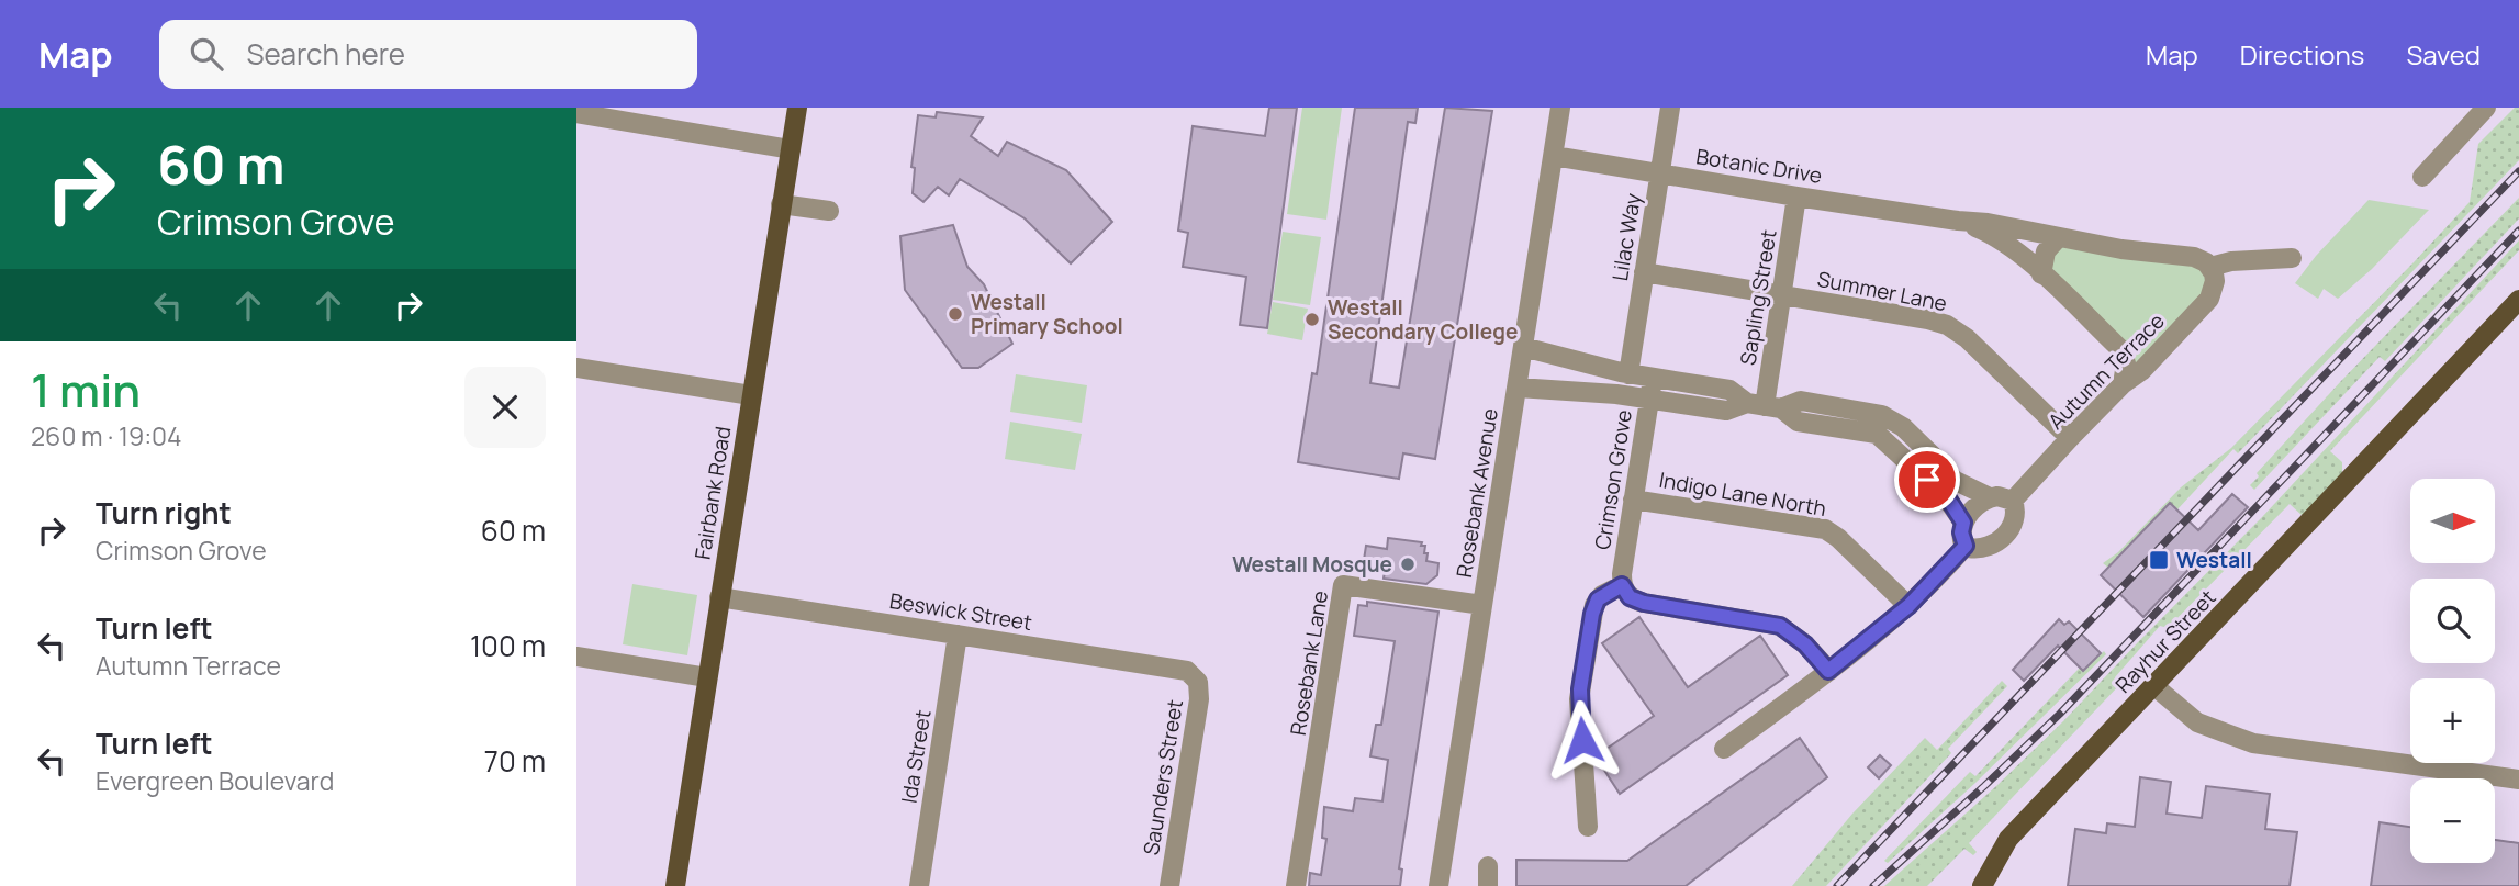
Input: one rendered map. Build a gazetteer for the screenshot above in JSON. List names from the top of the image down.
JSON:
{
  "streets": {
    "main road": ["Fairbank Road", "Rayhur Street"],
    "street": [
      "Botanic Drive",
      "Lilac Way",
      "Summer Lane",
      "Sapling Street",
      "Autumn Terrace",
      "Crimson Grove",
      "Rosebank Avenue",
      "Indigo Lane North",
      "Beswick Street",
      "Rosebank Lane",
      "Ida Street",
      "Saunders Street"
    ]
  },
  "crossings": [
    ["Botanic Drive", "Lilac Way"],
    ["Botanic Drive", "Sapling Street"],
    ["Botanic Drive", "Autumn Terrace"],
    ["Botanic Drive", "Rosebank Avenue"],
    ["Lilac Way", "Summer Lane"],
    ["Summer Lane", "Sapling Street"],
    ["Summer Lane", "Autumn Terrace"],
    ["Crimson Grove", "Indigo Lane North"],
    ["Fairbank Road", "Beswick Street"],
    ["Rosebank Avenue", "Rosebank Lane"],
    ["Beswick Street", "Ida Street"],
    ["Beswick Street", "Saunders Street"]
  ],
  "places": {
    "other": ["Westall Primary School", "Westall Secondary College", "Westall Mosque"],
    "transit": ["Westall"]
  },
  "north": "right",
  "page": {
    "header": "Map",
    "search": "Search here",
    "nav": ["Map", "Directions", "Saved"],
    "turn": ["60 m", "Crimson Grove"],
    "heading": ["1 min", "260 m · 19:04"],
    "list": [
      {
        "name": "Turn right",
        "note": "Crimson Grove",
        "value": "60 m"
      },
      {
        "name": "Turn left",
        "note": "Autumn Terrace",
        "value": "100 m"
      },
      {
        "name": "Turn left",
        "note": "Evergreen Boulevard",
        "value": "70 m"
      }
    ],
    "map_buttons": ["+", "−"]
  }
}
